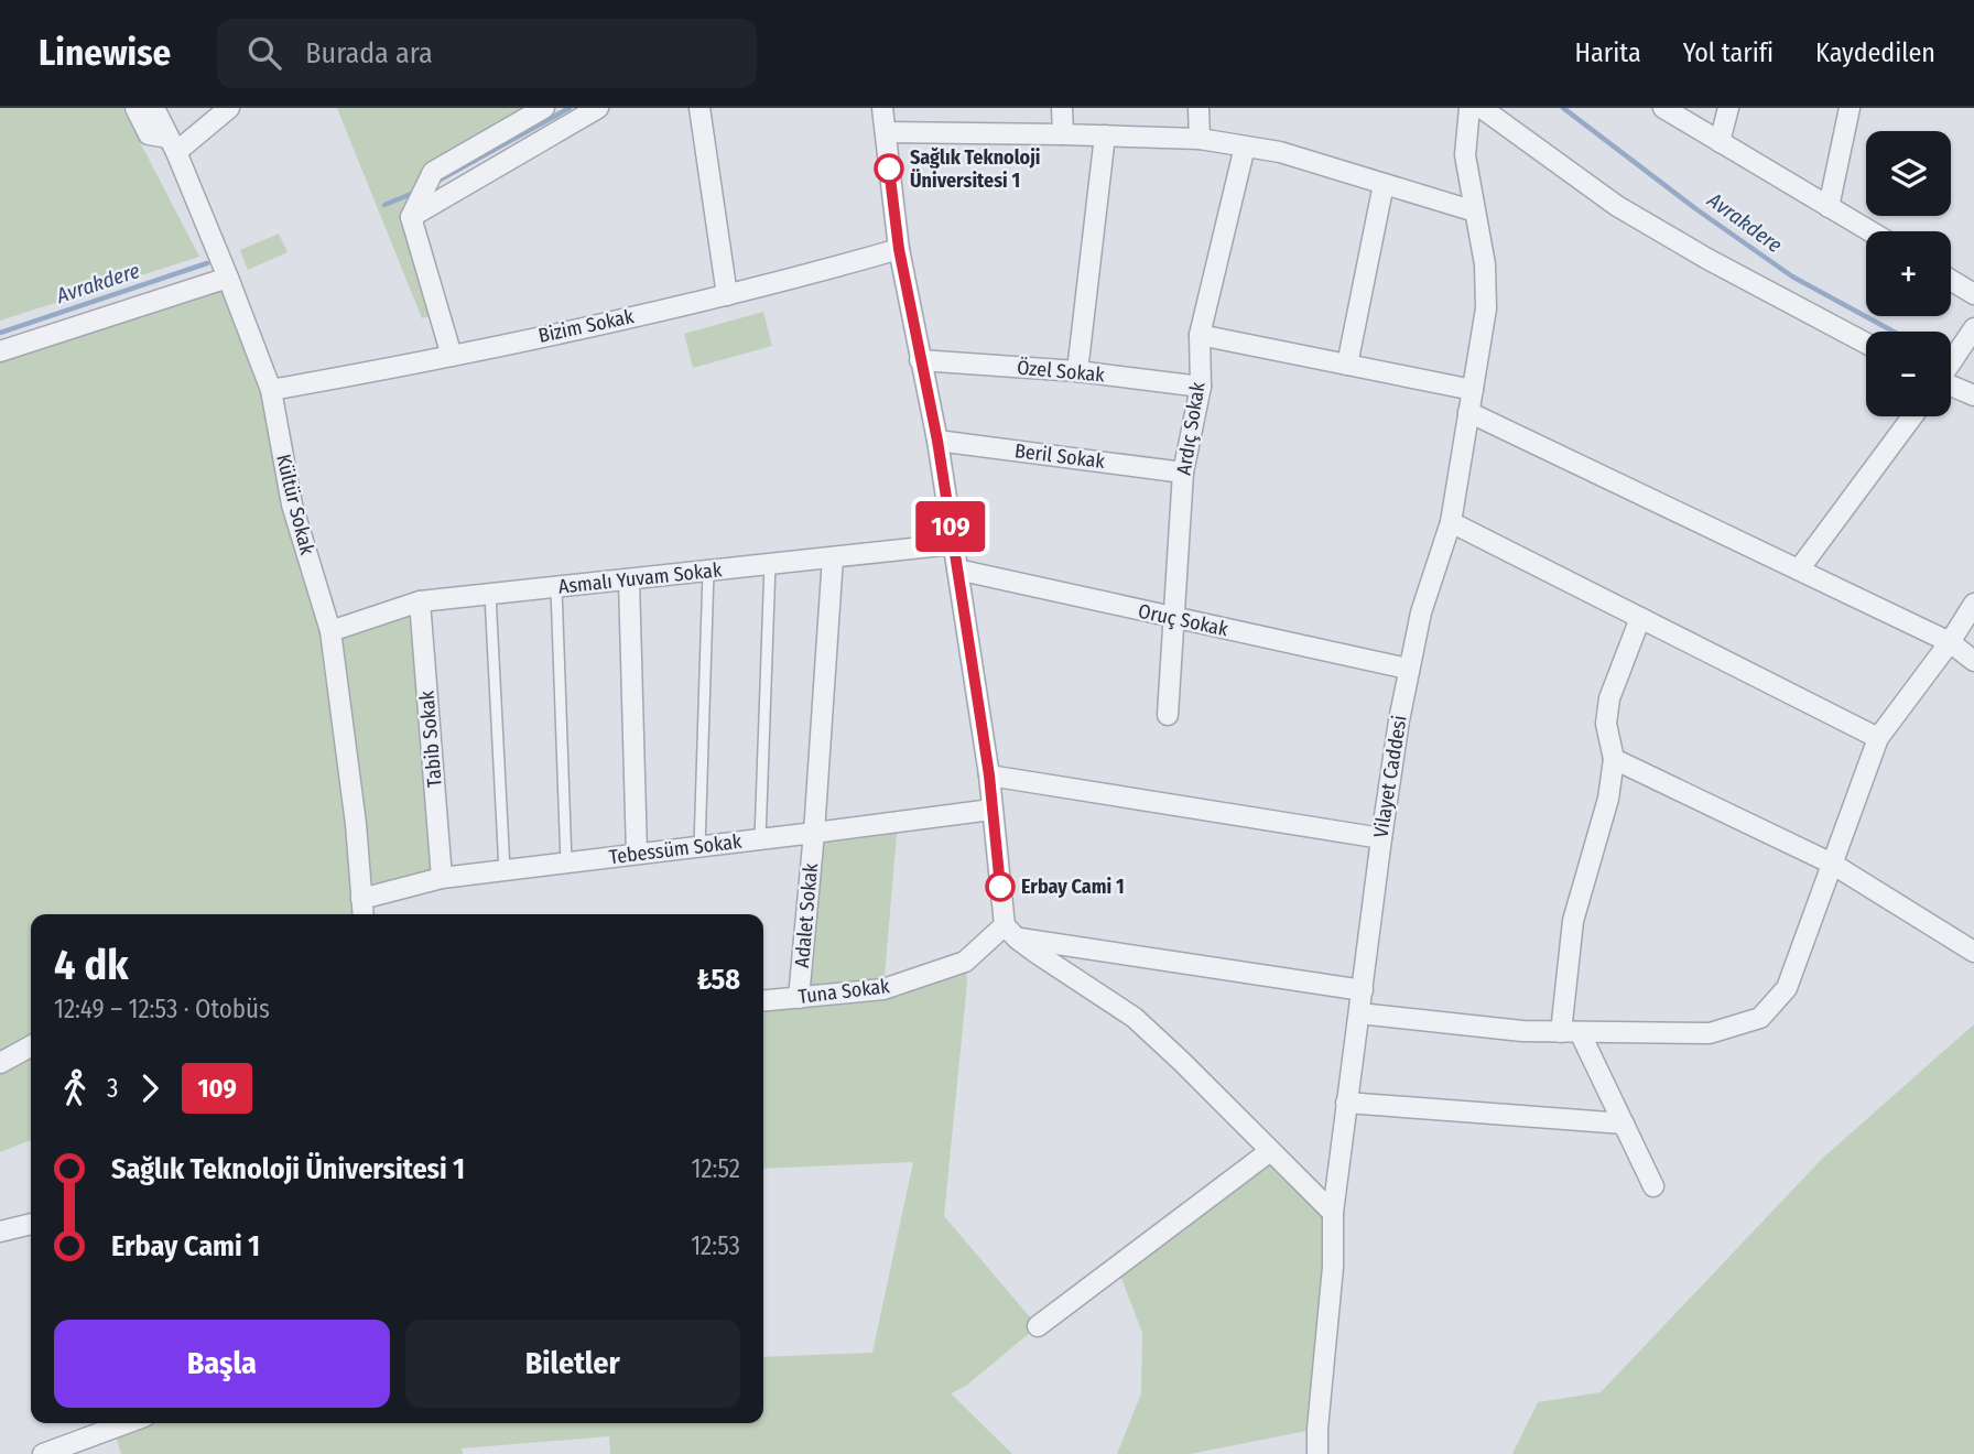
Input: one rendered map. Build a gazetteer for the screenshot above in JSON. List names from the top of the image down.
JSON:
{
  "streets": {
    "street": [
      "Bizim Sokak",
      "Özel Sokak",
      "Ardıç Sokak",
      "Beril Sokak",
      "Kültür Sokak",
      "Asmalı Yuvam Sokak",
      "Oruç Sokak",
      "Tabib Sokak",
      "Vilayet Caddesi",
      "Tebessüm Sokak",
      "Adalet Sokak",
      "Tuna Sokak"
    ]
  },
  "crossings": [
    ["Bizim Sokak", "Kültür Sokak"],
    ["Özel Sokak", "Ardıç Sokak"],
    ["Ardıç Sokak", "Beril Sokak"],
    ["Ardıç Sokak", "Oruç Sokak"],
    ["Kültür Sokak", "Asmalı Yuvam Sokak"],
    ["Kültür Sokak", "Tebessüm Sokak"],
    ["Asmalı Yuvam Sokak", "Tabib Sokak"],
    ["Asmalı Yuvam Sokak", "Adalet Sokak"],
    ["Oruç Sokak", "Vilayet Caddesi"],
    ["Tabib Sokak", "Tebessüm Sokak"],
    ["Tebessüm Sokak", "Adalet Sokak"],
    ["Adalet Sokak", "Tuna Sokak"]
  ],
  "water": ["Avrakdere"],
  "places": ["Sağlık Teknoloji Üniversitesi 1", "Erbay Cami 1"],
  "lines": ["bus line 109"],
  "page": {
    "header": "Linewise",
    "search": "Burada ara",
    "nav": ["Harita", "Yol tarifi", "Kaydedilen"],
    "on_map": "109",
    "map_buttons": ["+", "−"],
    "heading": ["4 dk", "12:49 – 12:53 · Otobüs", "₺58"],
    "legs": ["3", "109"],
    "list": [
      {
        "name": "Sağlık Teknoloji Üniversitesi 1",
        "value": "12:52"
      },
      {
        "name": "Erbay Cami 1",
        "value": "12:53"
      }
    ],
    "buttons": ["Başla", "Biletler"]
  }
}
